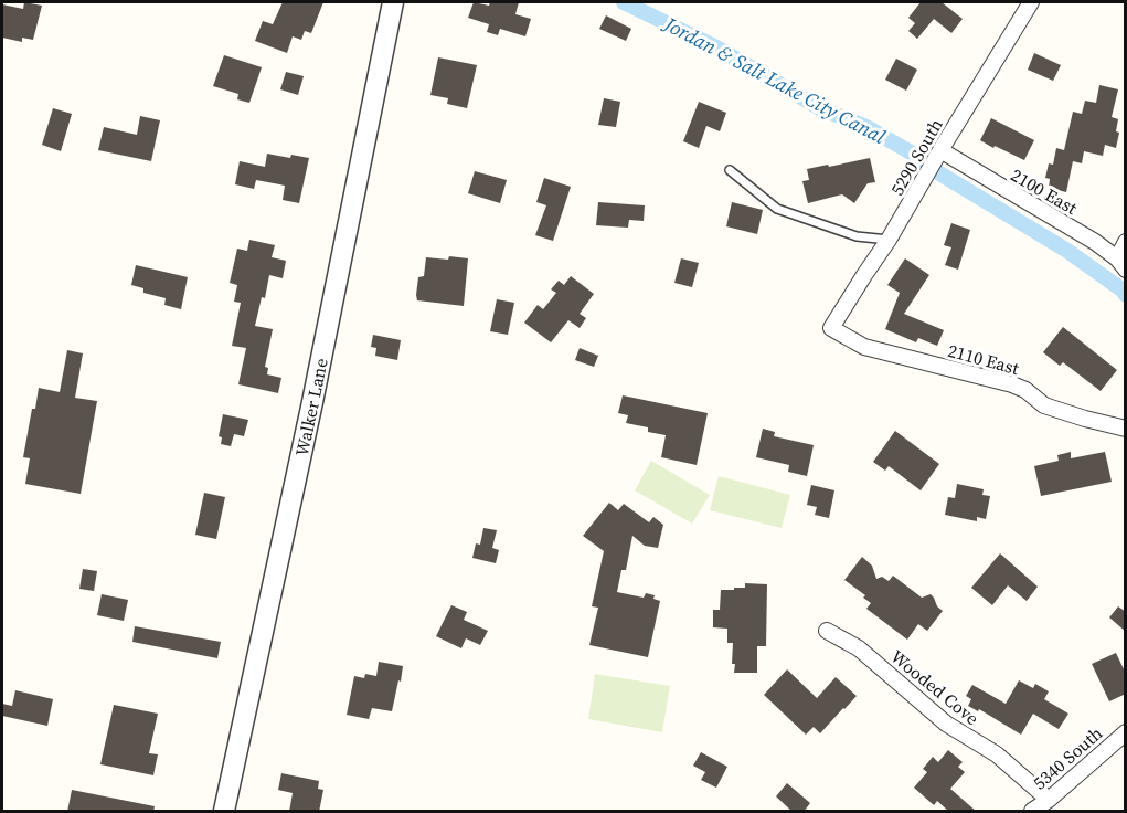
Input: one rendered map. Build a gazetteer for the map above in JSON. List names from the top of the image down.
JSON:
{
  "streets": {
    "street": [
      "5290 South",
      "2100 East",
      "2110 East",
      "Walker Lane",
      "Wooded Cove",
      "5340 South"
    ]
  },
  "crossings": [
    ["5290 South", "2100 East"],
    ["5290 South", "2110 East"],
    ["Wooded Cove", "5340 South"]
  ],
  "water": ["Jordan & Salt Lake City Canal"]
}
